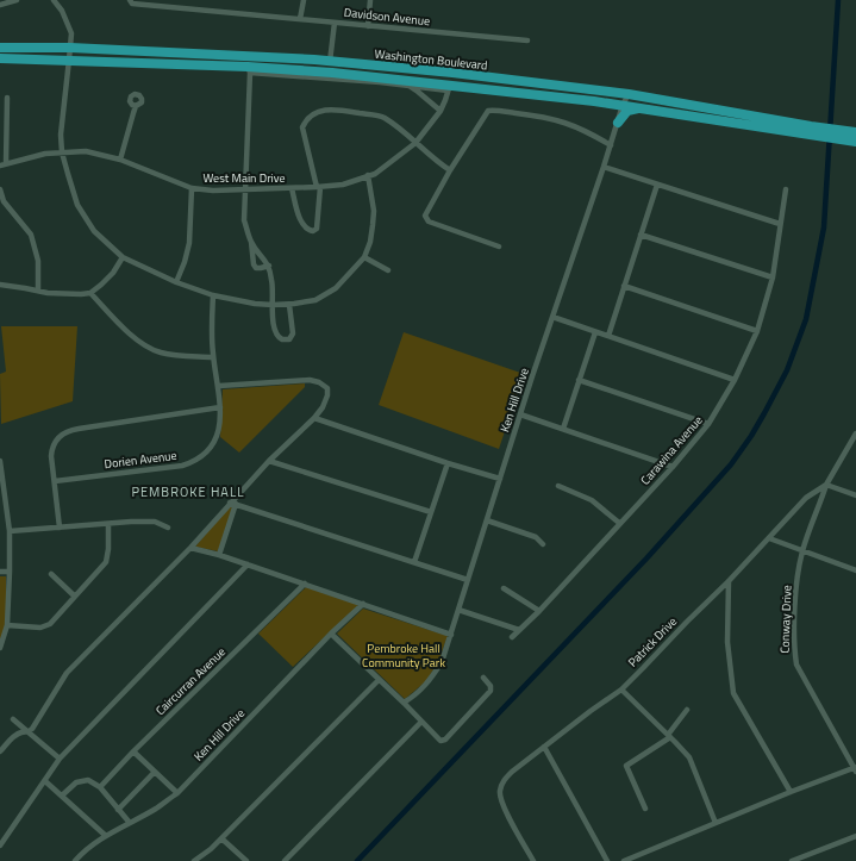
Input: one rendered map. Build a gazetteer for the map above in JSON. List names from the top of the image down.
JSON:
{
  "streets": {
    "highway": ["Washington Boulevard"],
    "street": [
      "Davidson Avenue",
      "West Main Drive",
      "Ken Hill Drive",
      "Carawina Avenue",
      "Dorien Avenue",
      "Conway Drive",
      "Patrick Drive",
      "Caircurran Avenue"
    ]
  },
  "crossings": [
    ["Washington Boulevard", "West Main Drive"],
    ["Washington Boulevard", "Ken Hill Drive"],
    ["Conway Drive", "Patrick Drive"]
  ],
  "districts": ["PEMBROKE HALL"],
  "parks": ["Pembroke Hall Community Park"]
}
